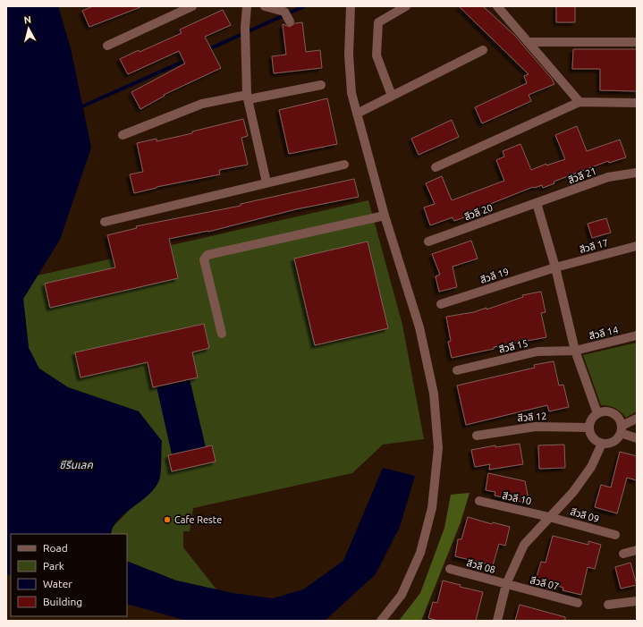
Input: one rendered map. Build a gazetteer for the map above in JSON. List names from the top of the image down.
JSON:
{
  "streets": {
    "street": [
      "สีวลี 21",
      "สีวลี 20",
      "สีวลี 17",
      "สีวลี 19",
      "สีวลี 14",
      "สีวลี 15",
      "สีวลี 12",
      "สีวลี 10",
      "สีวลี 09",
      "สีวลี 08",
      "สีวลี 07"
    ]
  },
  "crossings": [
    ["สีวลี 21", "สีวลี 20"],
    ["สีวลี 17", "สีวลี 19"],
    ["สีวลี 14", "สีวลี 15"],
    ["สีวลี 10", "สีวลี 09"],
    ["สีวลี 08", "สีวลี 07"]
  ],
  "water": ["ซีรีนเลค"],
  "places": ["Cafe Reste"],
  "legend": [
    "Road",
    "Park",
    "Water",
    "Building"
  ],
  "north": "top"
}
